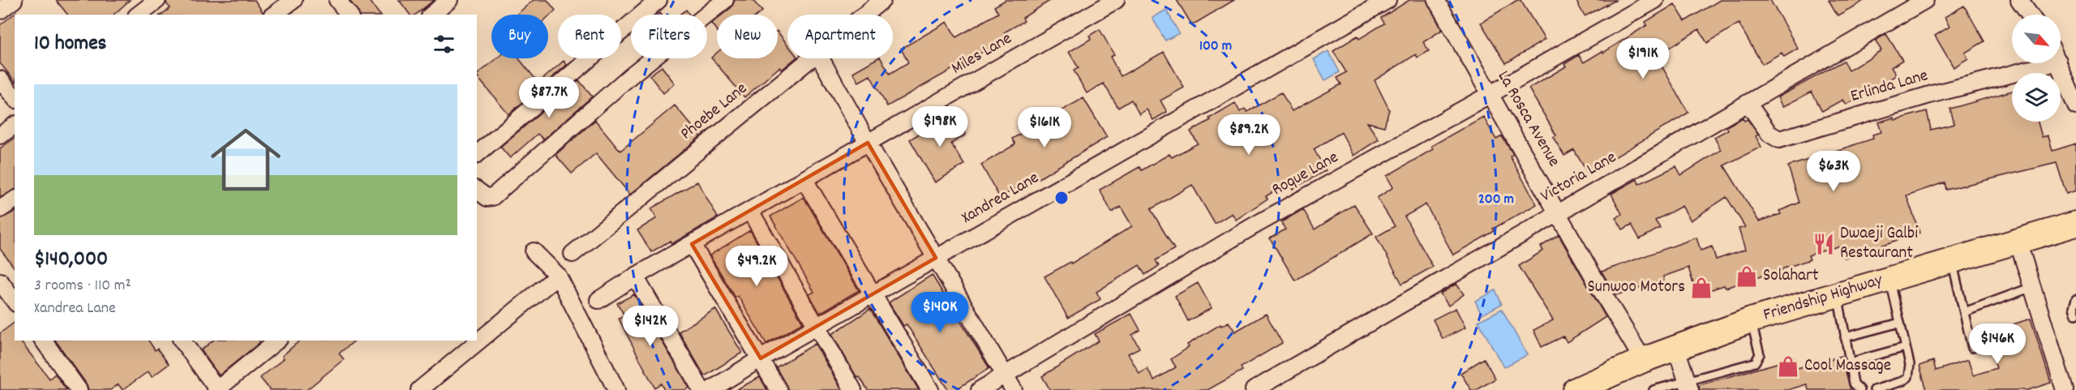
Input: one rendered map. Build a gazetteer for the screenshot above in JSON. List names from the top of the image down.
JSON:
{
  "streets": {
    "main road": ["Friendship Highway"],
    "street": [
      "Miles Lane",
      "Erlinda Lane",
      "Phoebe Lane",
      "La Rosca Avenue",
      "Roque Lane",
      "Victoria Lane",
      "Xandrea Lane"
    ]
  },
  "crossings": [
    ["Erlinda Lane", "Victoria Lane"],
    ["La Rosca Avenue", "Roque Lane"],
    ["La Rosca Avenue", "Victoria Lane"],
    ["La Rosca Avenue", "Friendship Highway"]
  ],
  "places": {
    "restaurant": ["Dwaeji Galbi Restaurant"],
    "shop": ["Solahart", "Sunwoo Motors", "Cool Massage"]
  },
  "north": "bottom right",
  "page": {
    "chip": [
      "Buy",
      "Rent",
      "Filters",
      "New",
      "Apartment"
    ],
    "heading": "10 homes",
    "price": [
      "$191K",
      "$87.7K",
      "$198K",
      "$161K",
      "$89.2K",
      "$63K",
      "$49.2K",
      "$140K",
      "$142K",
      "$146K"
    ],
    "list": [
      {
        "name": "$140,000",
        "note": "3 rooms · 110 m² · Xandrea Lane"
      }
    ]
  },
  "rings": ["100 m", "200 m"]
}
